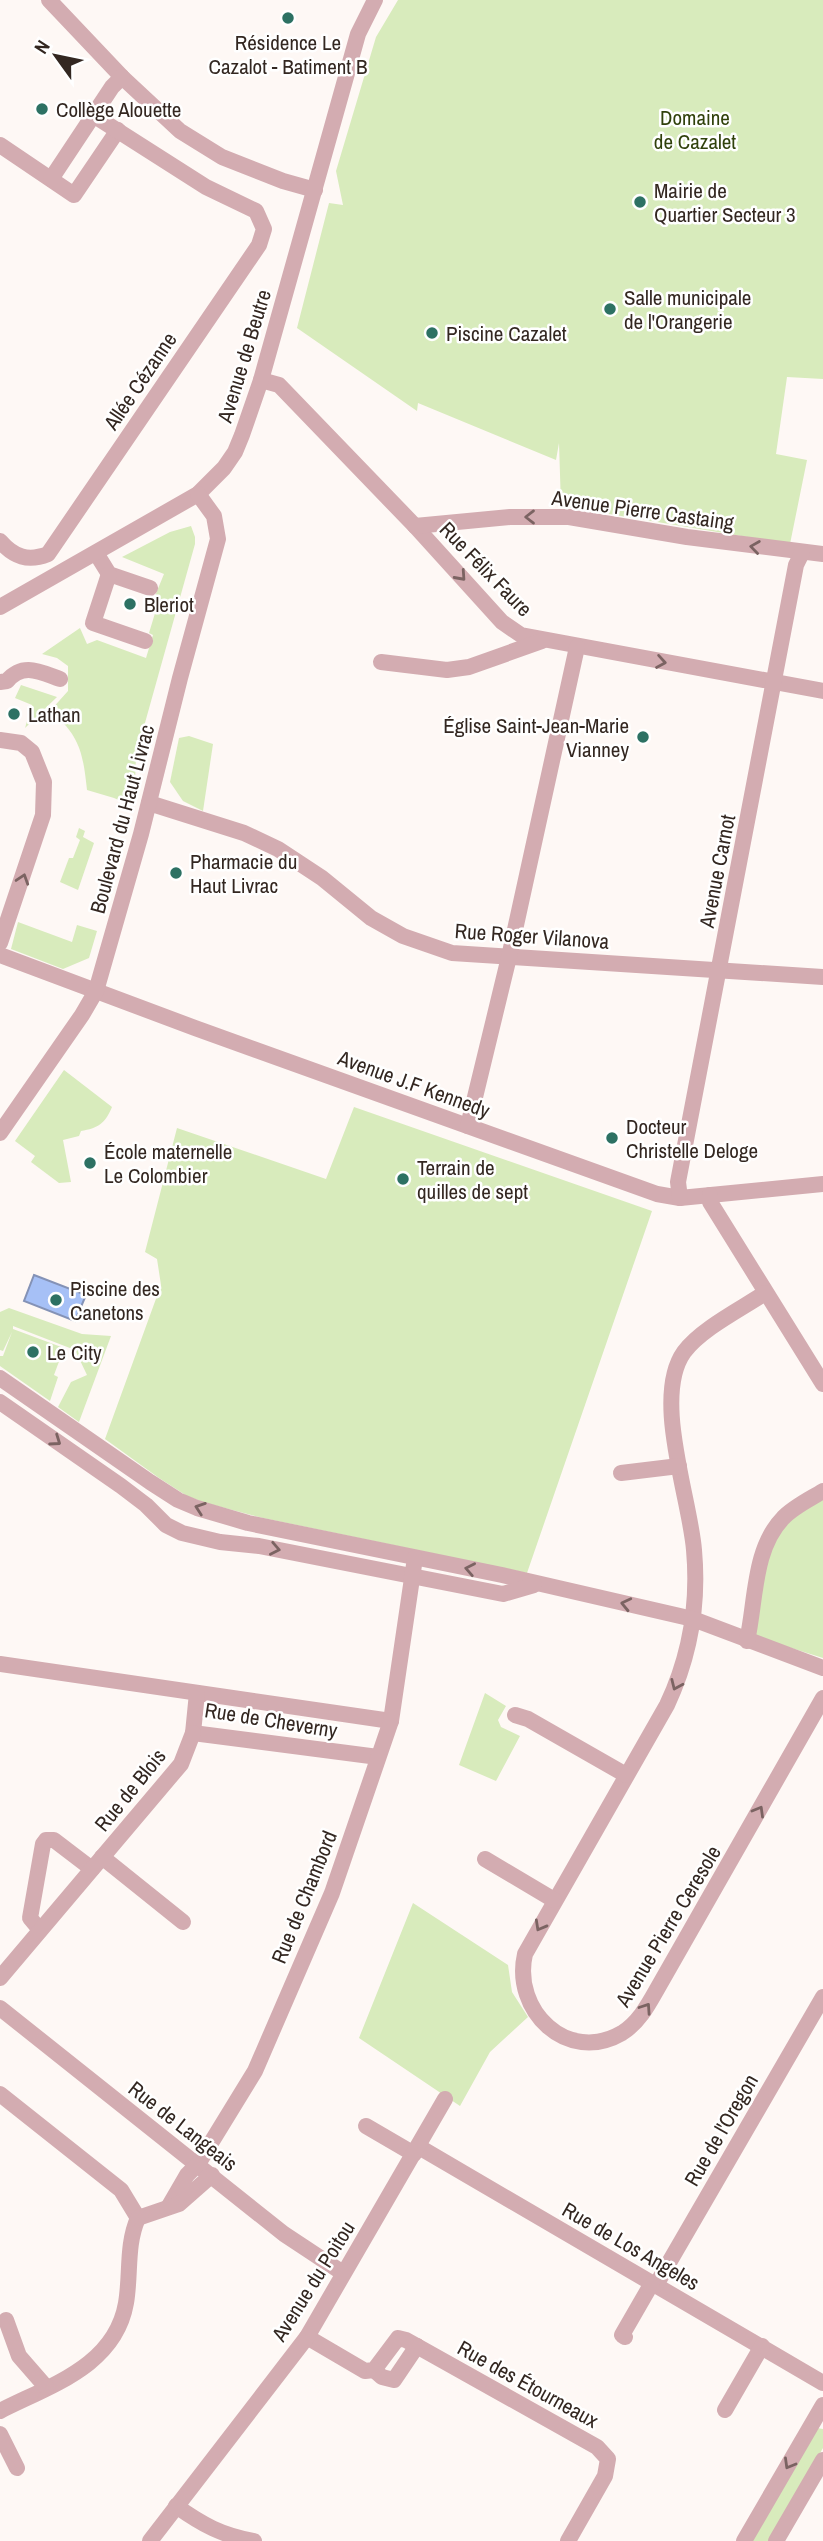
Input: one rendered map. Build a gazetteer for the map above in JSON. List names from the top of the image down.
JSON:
{
  "streets": {
    "street": [
      "Avenue de Beutre",
      "Allée Cézanne",
      "Avenue Pierre Castaing",
      "Rue Félix Faure",
      "Boulevard du Haut Livrac",
      "Avenue Carnot",
      "Rue Roger Vilanova",
      "Avenue J.F Kennedy",
      "Rue de Cheverny",
      "Rue de Blois",
      "Rue de Chambord",
      "Avenue Pierre Ceresole",
      "Rue de Langeais",
      "Rue de l'Oregon",
      "Rue de Los Angeles",
      "Avenue du Poitou",
      "Rue des Étourneaux"
    ]
  },
  "crossings": [
    ["Avenue de Beutre", "Rue Félix Faure"],
    ["Avenue de Beutre", "Boulevard du Haut Livrac"],
    ["Avenue Pierre Castaing", "Rue Félix Faure"],
    ["Avenue Pierre Castaing", "Avenue Carnot"],
    ["Rue Félix Faure", "Avenue Carnot"],
    ["Boulevard du Haut Livrac", "Rue Roger Vilanova"],
    ["Boulevard du Haut Livrac", "Avenue J.F Kennedy"],
    ["Avenue Carnot", "Rue Roger Vilanova"],
    ["Avenue Carnot", "Avenue J.F Kennedy"],
    ["Rue de Cheverny", "Rue de Blois"],
    ["Rue de Cheverny", "Rue de Chambord"],
    ["Rue de Chambord", "Rue de Langeais"],
    ["Rue de Langeais", "Avenue du Poitou"],
    ["Rue de l'Oregon", "Rue de Los Angeles"],
    ["Rue de Los Angeles", "Avenue du Poitou"]
  ],
  "one_way": ["Avenue Pierre Castaing", "Rue Félix Faure"],
  "parks": ["Domaine de Cazalet"],
  "places": [
    "Résidence Le Cazalot - Batiment B",
    "Collège Alouette",
    "Mairie de Quartier Secteur 3",
    "Salle municipale de l'Orangerie",
    "Piscine Cazalet",
    "Bleriot",
    "Lathan",
    "Église Saint-Jean-Marie Vianney",
    "Pharmacie du Haut Livrac",
    "Docteur Christelle Deloge",
    "École maternelle Le Colombier",
    "Terrain de quilles de sept",
    "Piscine des Canetons",
    "Le City"
  ],
  "north": "top left"
}
